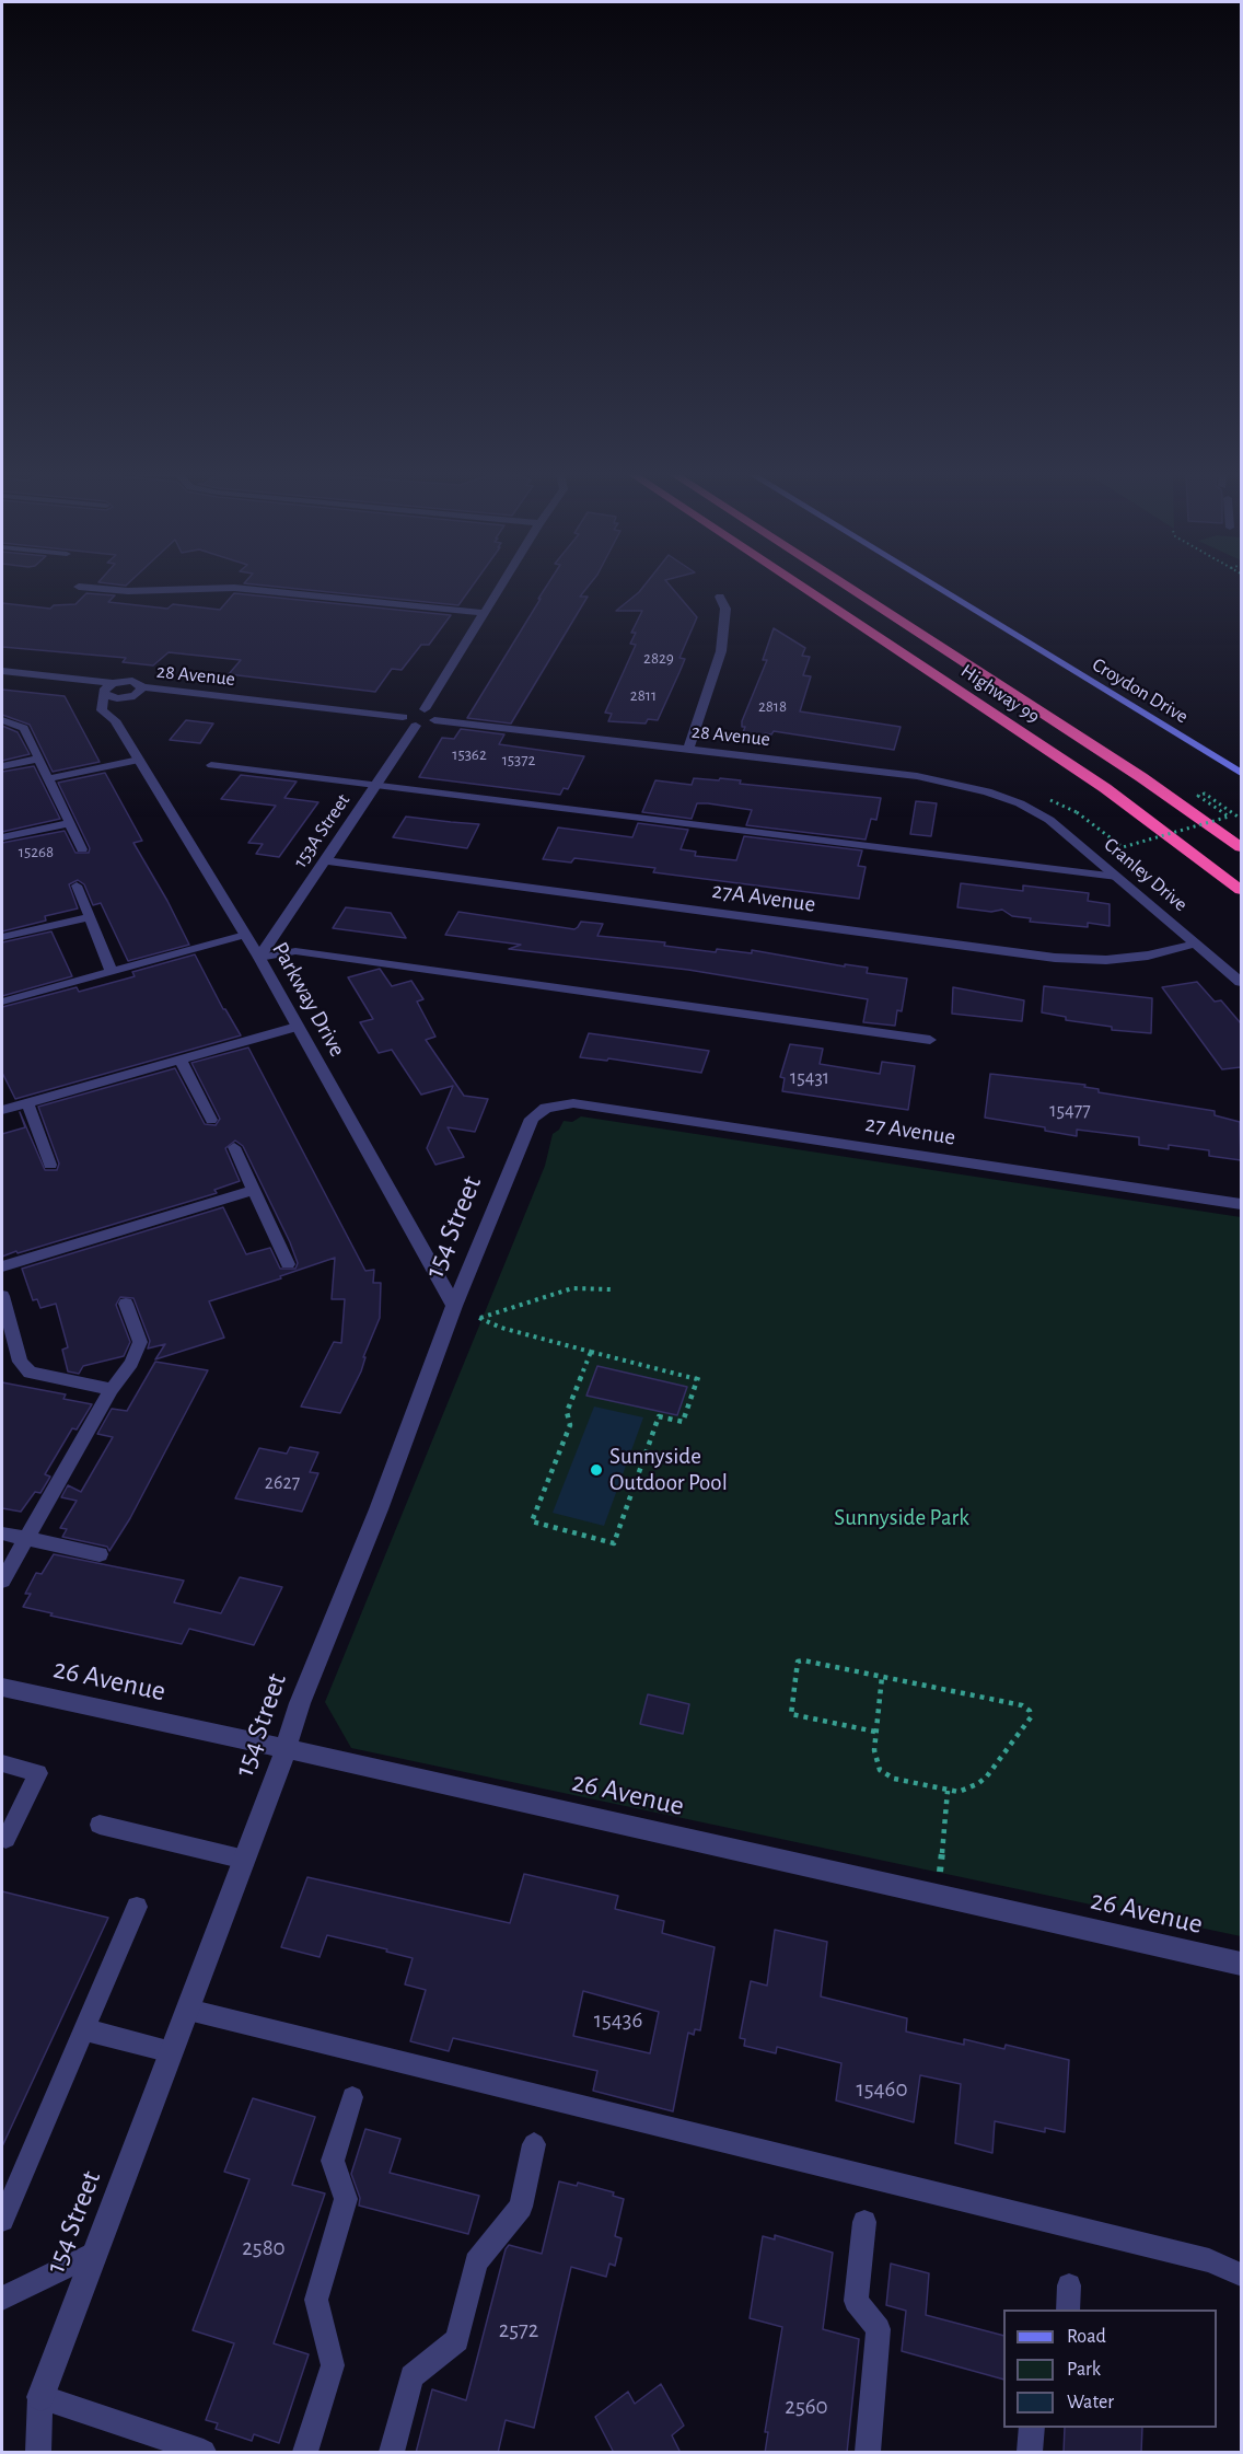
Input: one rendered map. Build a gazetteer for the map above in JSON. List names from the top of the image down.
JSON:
{
  "streets": {
    "highway": ["Highway 99"],
    "street": [
      "28 Avenue",
      "Croydon Drive",
      "153A Street",
      "Cranley Drive",
      "27A Avenue",
      "Parkway Drive",
      "27 Avenue",
      "154 Street",
      "26 Avenue"
    ]
  },
  "crossings": [
    ["28 Avenue", "Cranley Drive"],
    ["153A Street", "27A Avenue"],
    ["153A Street", "Parkway Drive"],
    ["Cranley Drive", "27A Avenue"],
    ["Parkway Drive", "154 Street"],
    ["27 Avenue", "154 Street"],
    ["154 Street", "26 Avenue"]
  ],
  "parks": ["Sunnyside Park"],
  "places": ["Sunnyside Outdoor Pool"],
  "house_numbers": [
    "2829",
    "2811",
    "2818",
    "15362",
    "15372",
    "15268",
    "15431",
    "15477",
    "2627",
    "15436",
    "15460",
    "2580",
    "2572",
    "2560"
  ],
  "legend": ["Road", "Park", "Water"]
}
